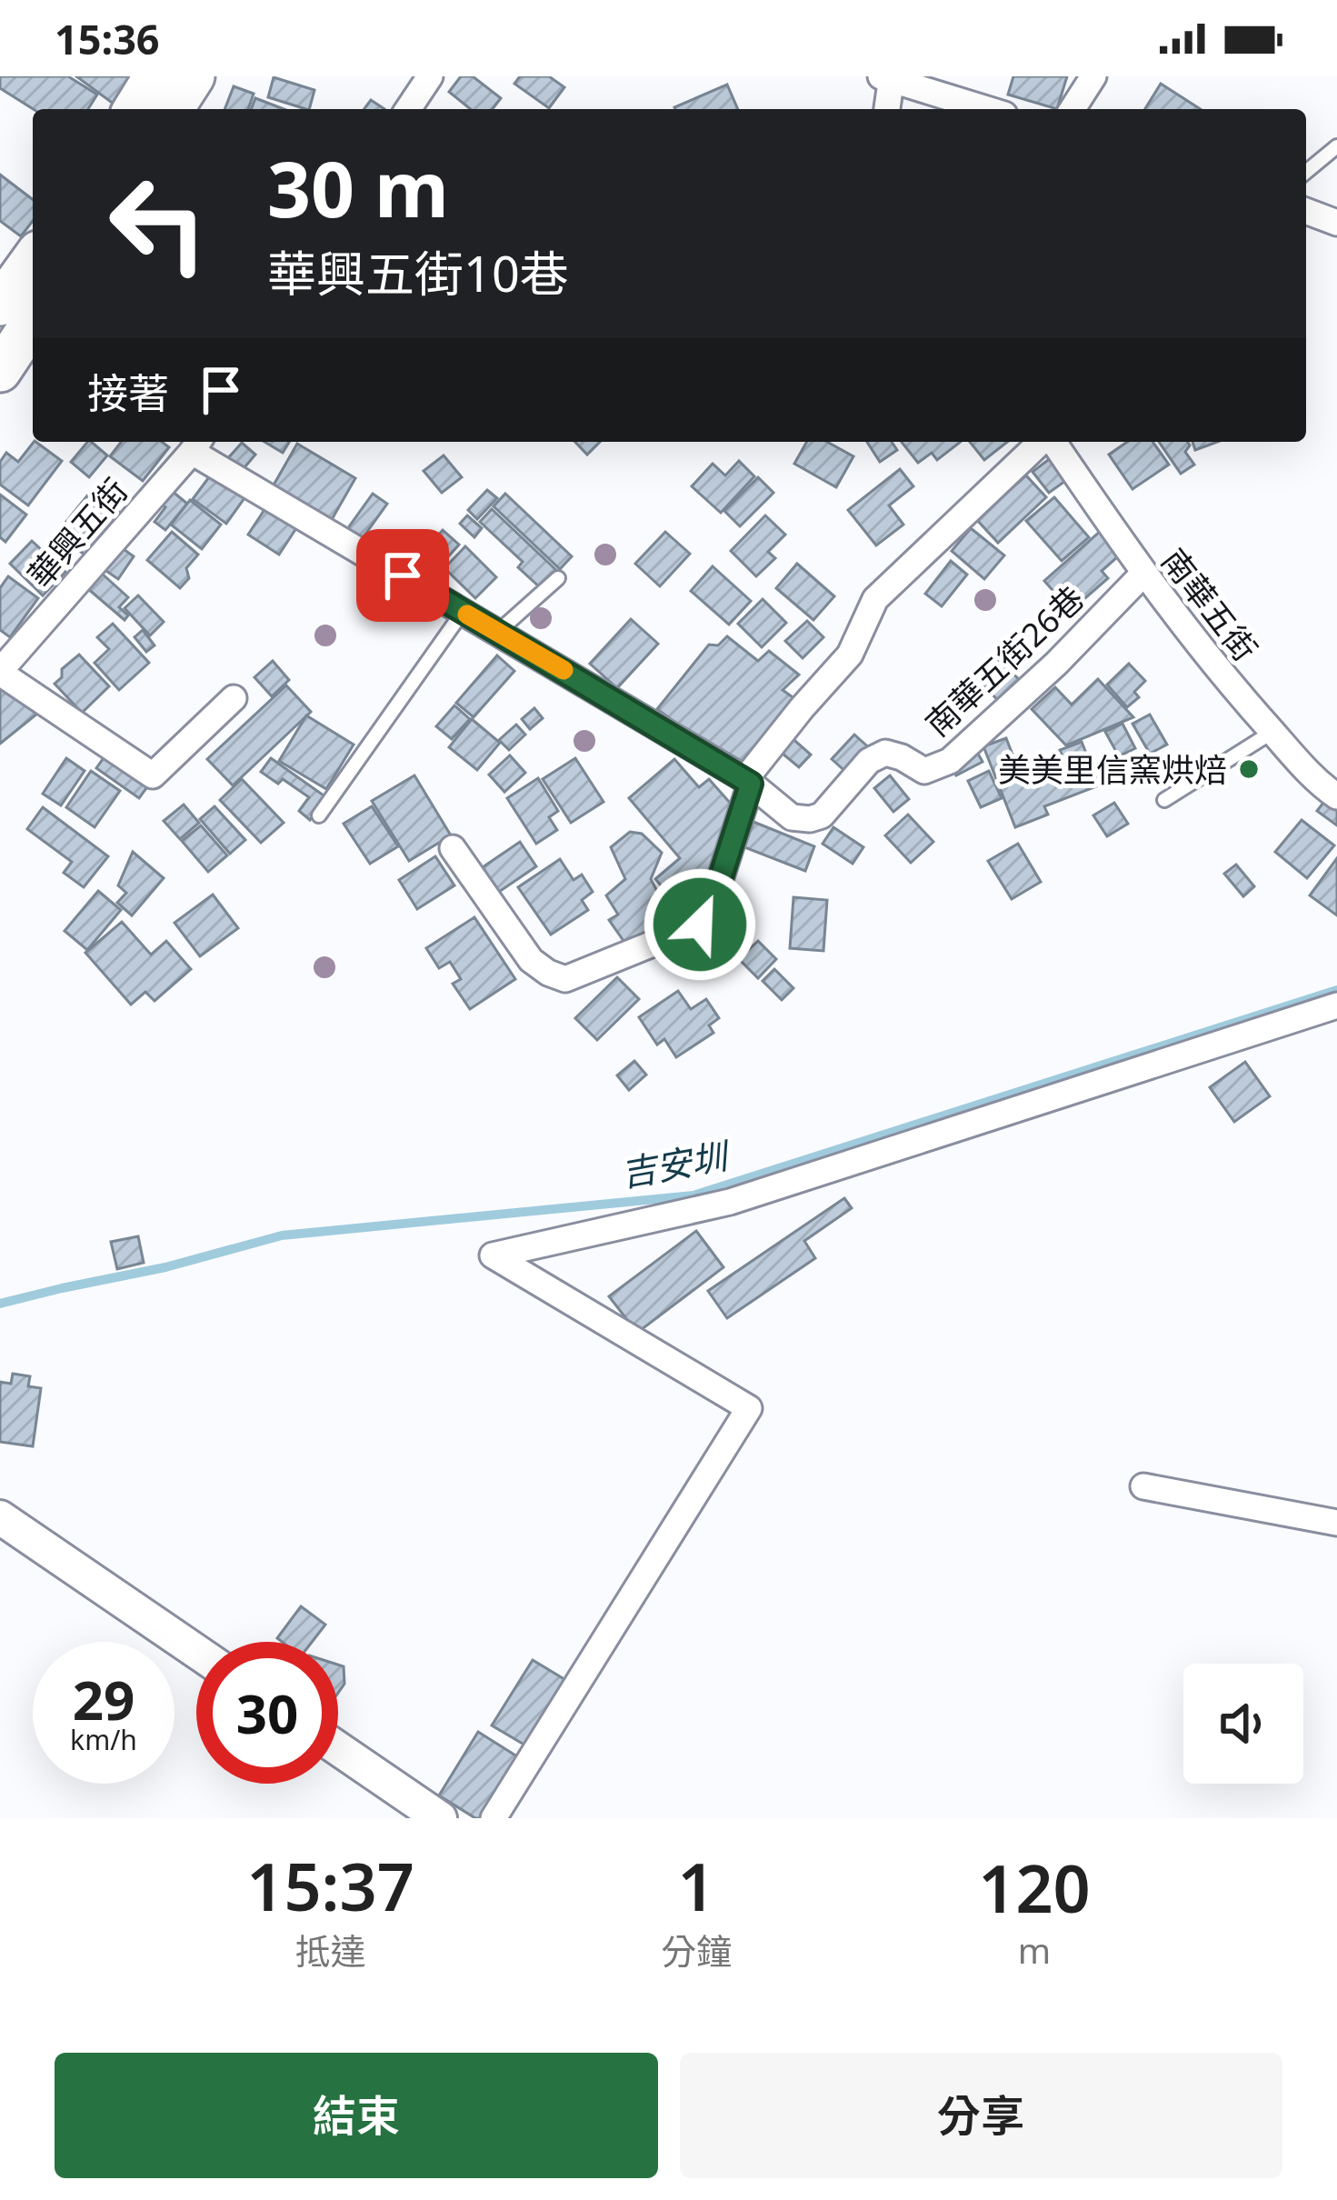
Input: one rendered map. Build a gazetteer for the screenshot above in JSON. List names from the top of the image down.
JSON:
{
  "streets": {
    "street": ["華興五街", "南華五街", "南華五街26巷"]
  },
  "crossings": [
    ["南華五街", "南華五街26巷"]
  ],
  "water": ["吉安圳"],
  "places": ["美美里信窯烘焙"],
  "page": {
    "status": "15:36",
    "turn": ["30 m", "華興五街10巷"],
    "then": "接著",
    "speed": "29 km/h",
    "limit": "30",
    "eta": [
      "15:37",
      "抵達",
      "1",
      "分鐘",
      "120",
      "m"
    ],
    "buttons": ["結束", "分享"]
  }
}
